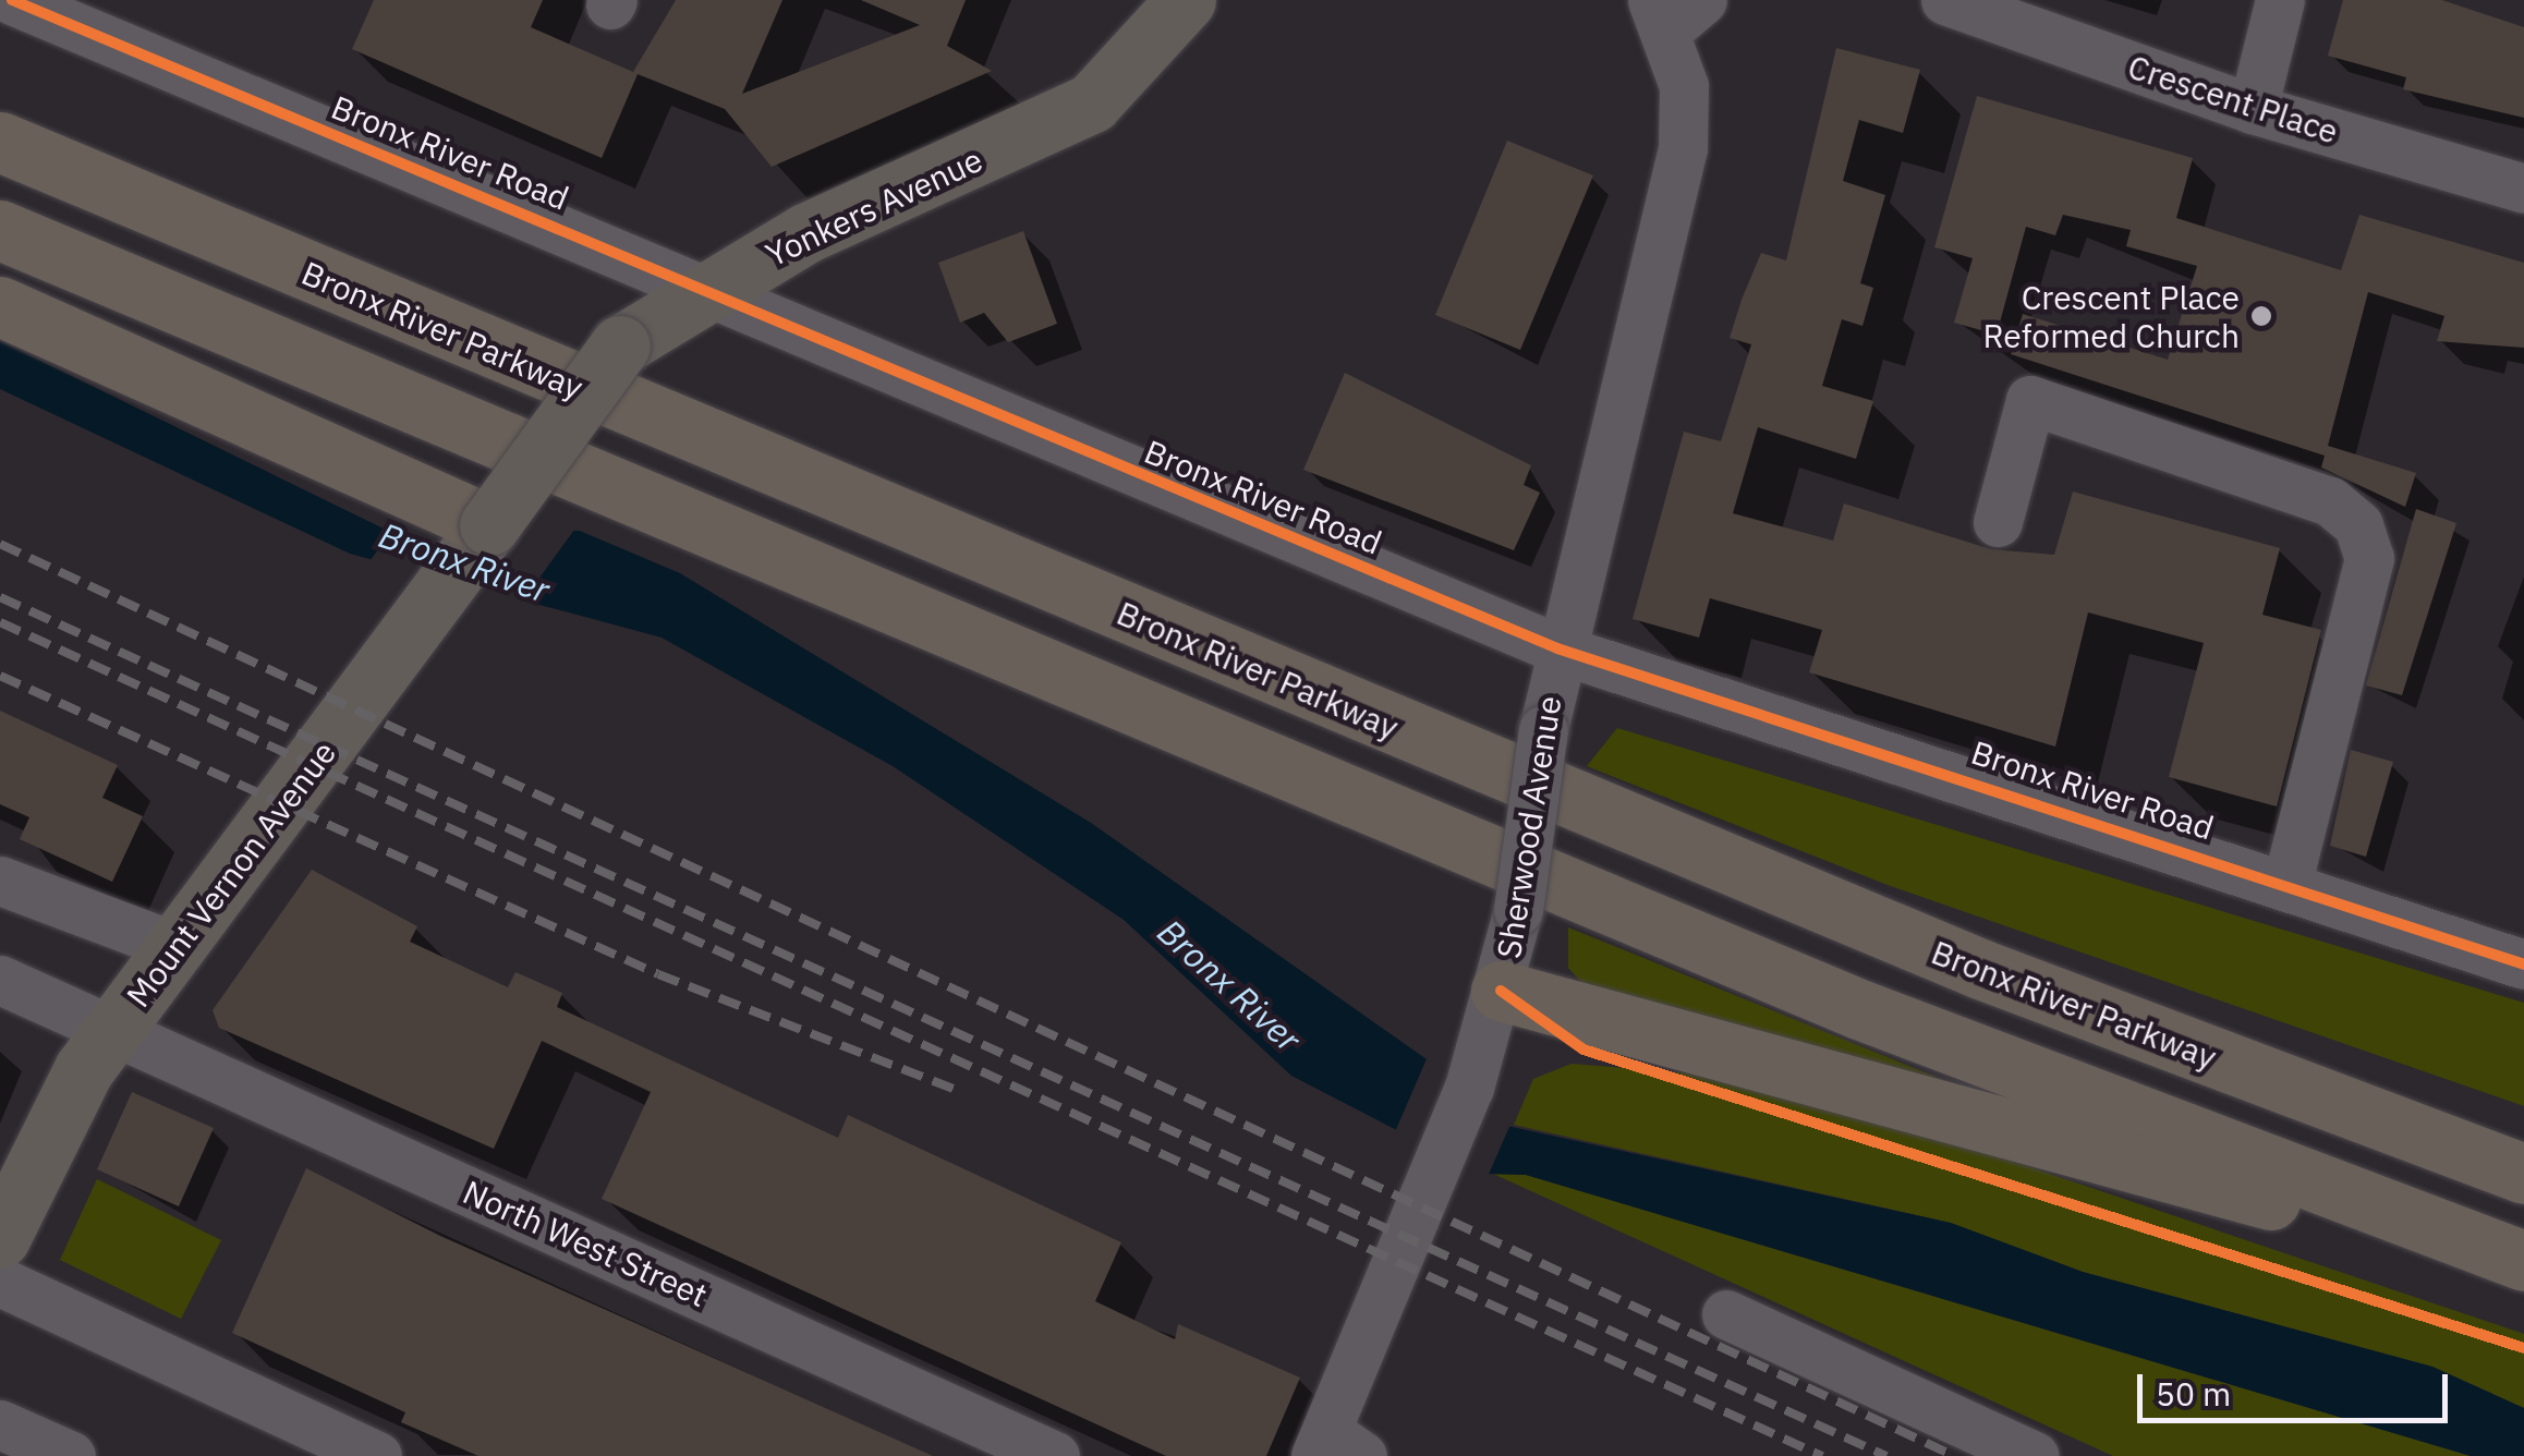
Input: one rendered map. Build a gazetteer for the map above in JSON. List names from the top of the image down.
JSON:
{
  "streets": {
    "highway": ["Bronx River Parkway"],
    "main road": ["Yonkers Avenue", "Mount Vernon Avenue"],
    "street": [
      "Crescent Place",
      "Bronx River Road",
      "Sherwood Avenue",
      "North West Street"
    ]
  },
  "crossings": [
    ["Bronx River Road", "Yonkers Avenue"],
    ["Bronx River Road", "Sherwood Avenue"],
    ["Yonkers Avenue", "Mount Vernon Avenue"],
    ["Mount Vernon Avenue", "North West Street"]
  ],
  "water": ["Bronx River"],
  "places": ["Crescent Place Reformed Church"],
  "scale_bar": "50 m"
}
